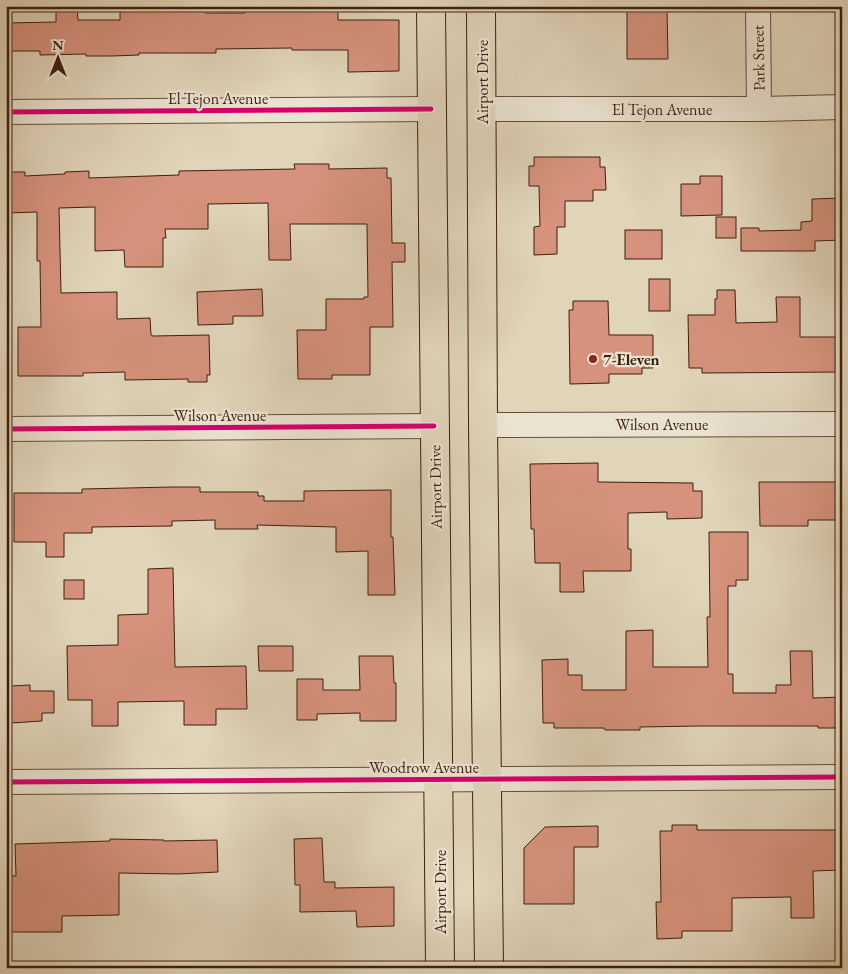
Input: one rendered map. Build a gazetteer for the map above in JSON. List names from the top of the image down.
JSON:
{
  "streets": {
    "main road": ["Airport Drive"],
    "street": [
      "Park Street",
      "El Tejon Avenue",
      "Wilson Avenue",
      "Woodrow Avenue"
    ]
  },
  "crossings": [
    ["Park Street", "El Tejon Avenue"],
    ["Airport Drive", "El Tejon Avenue"],
    ["Airport Drive", "Wilson Avenue"],
    ["Airport Drive", "Woodrow Avenue"]
  ],
  "places": ["7-Eleven"],
  "north": "top"
}
